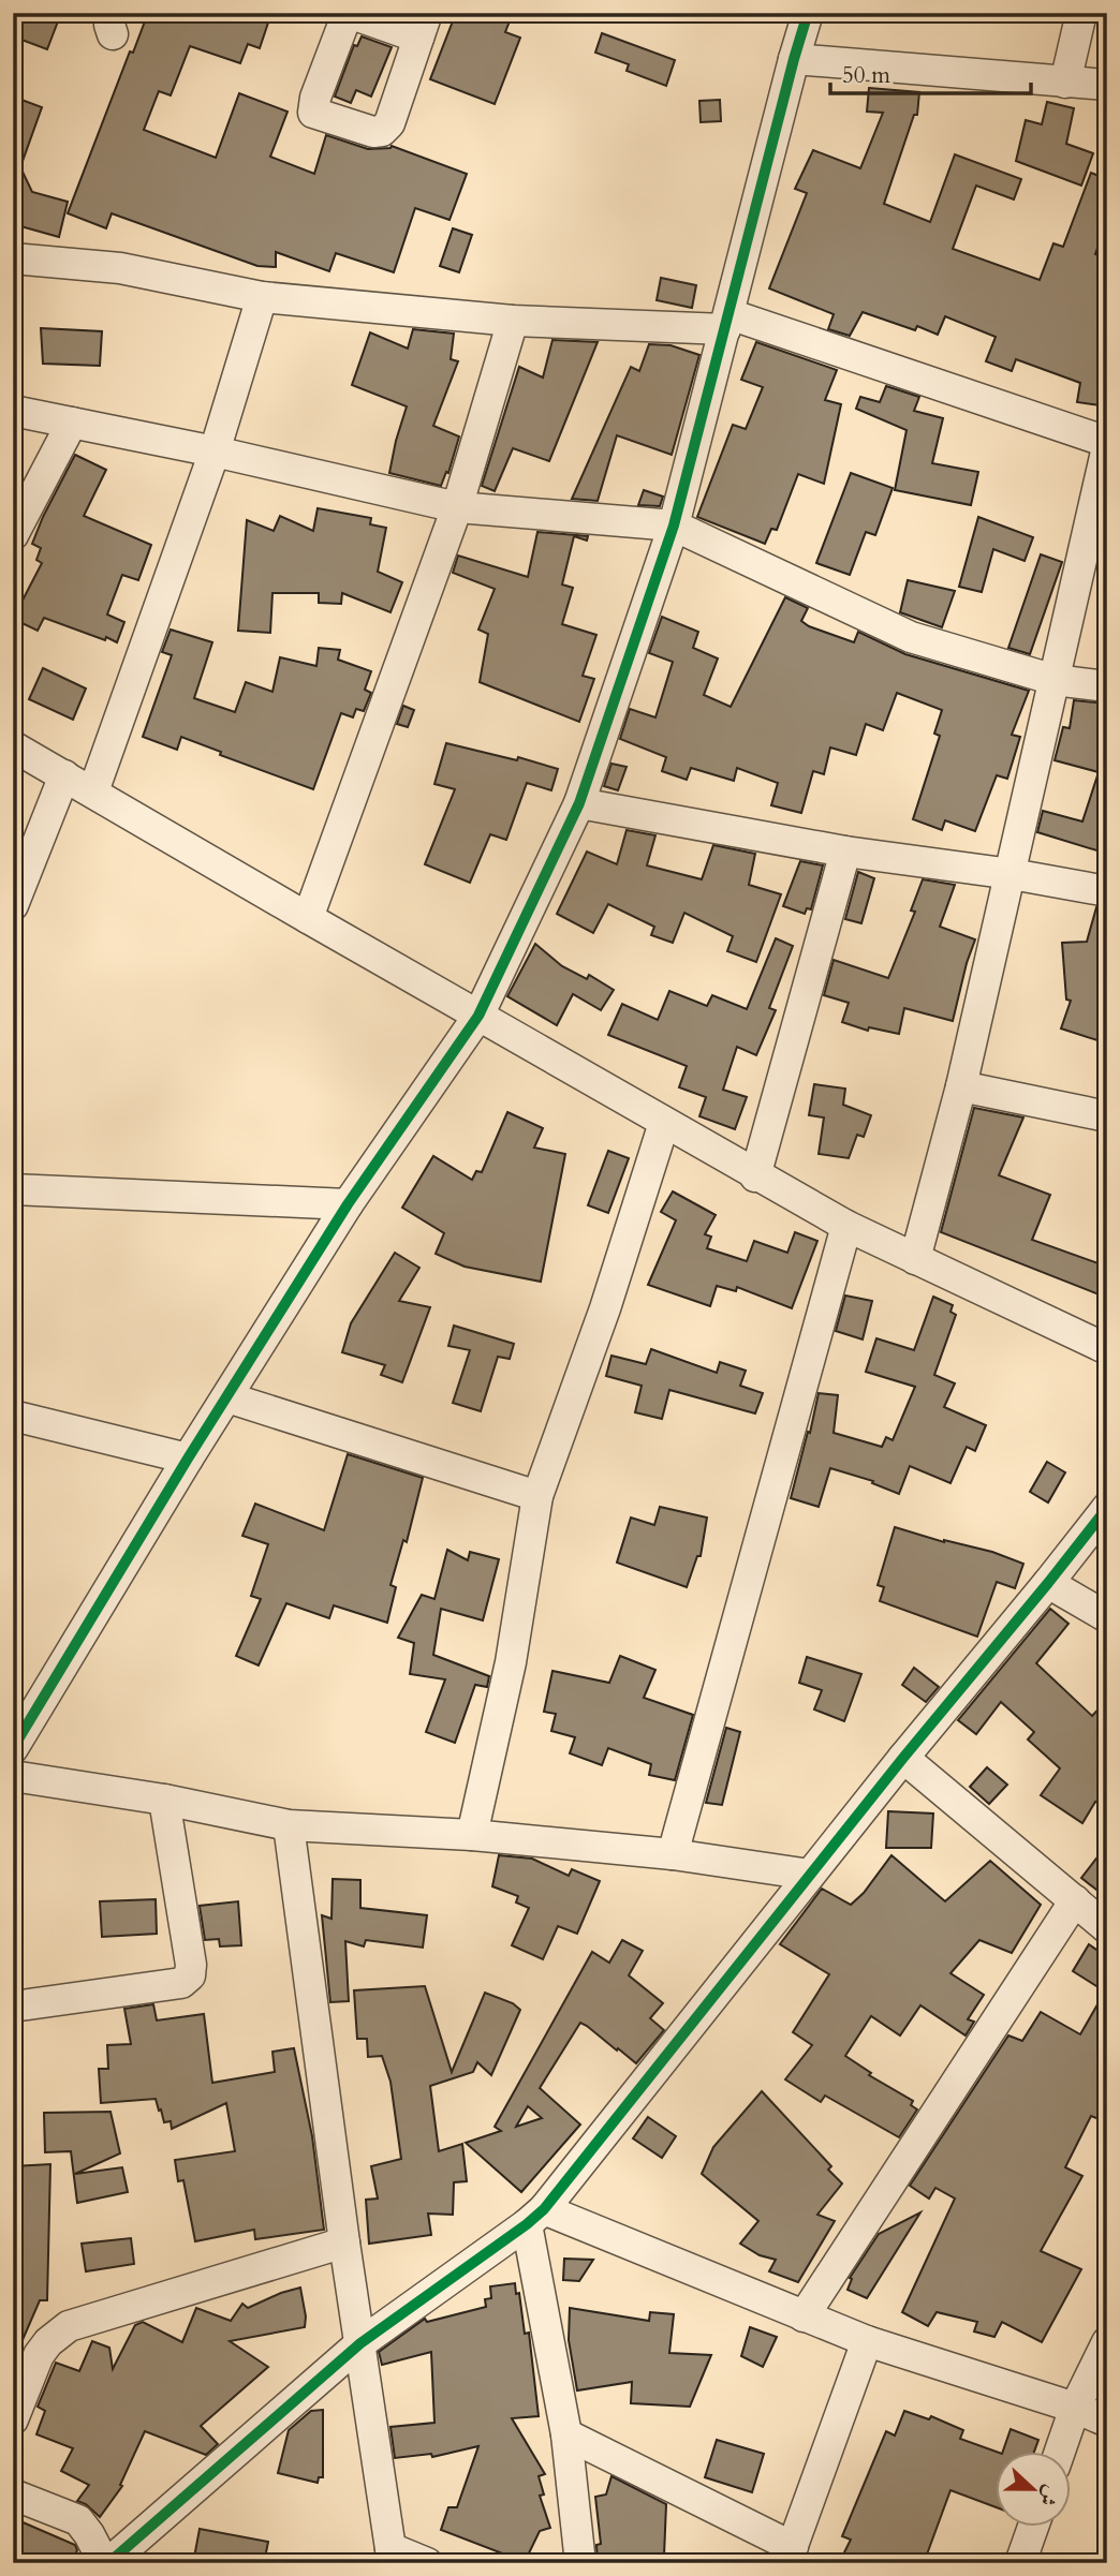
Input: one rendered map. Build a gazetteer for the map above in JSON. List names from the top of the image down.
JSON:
{
  "scale_bar": "50 m",
  "north": "right"
}
